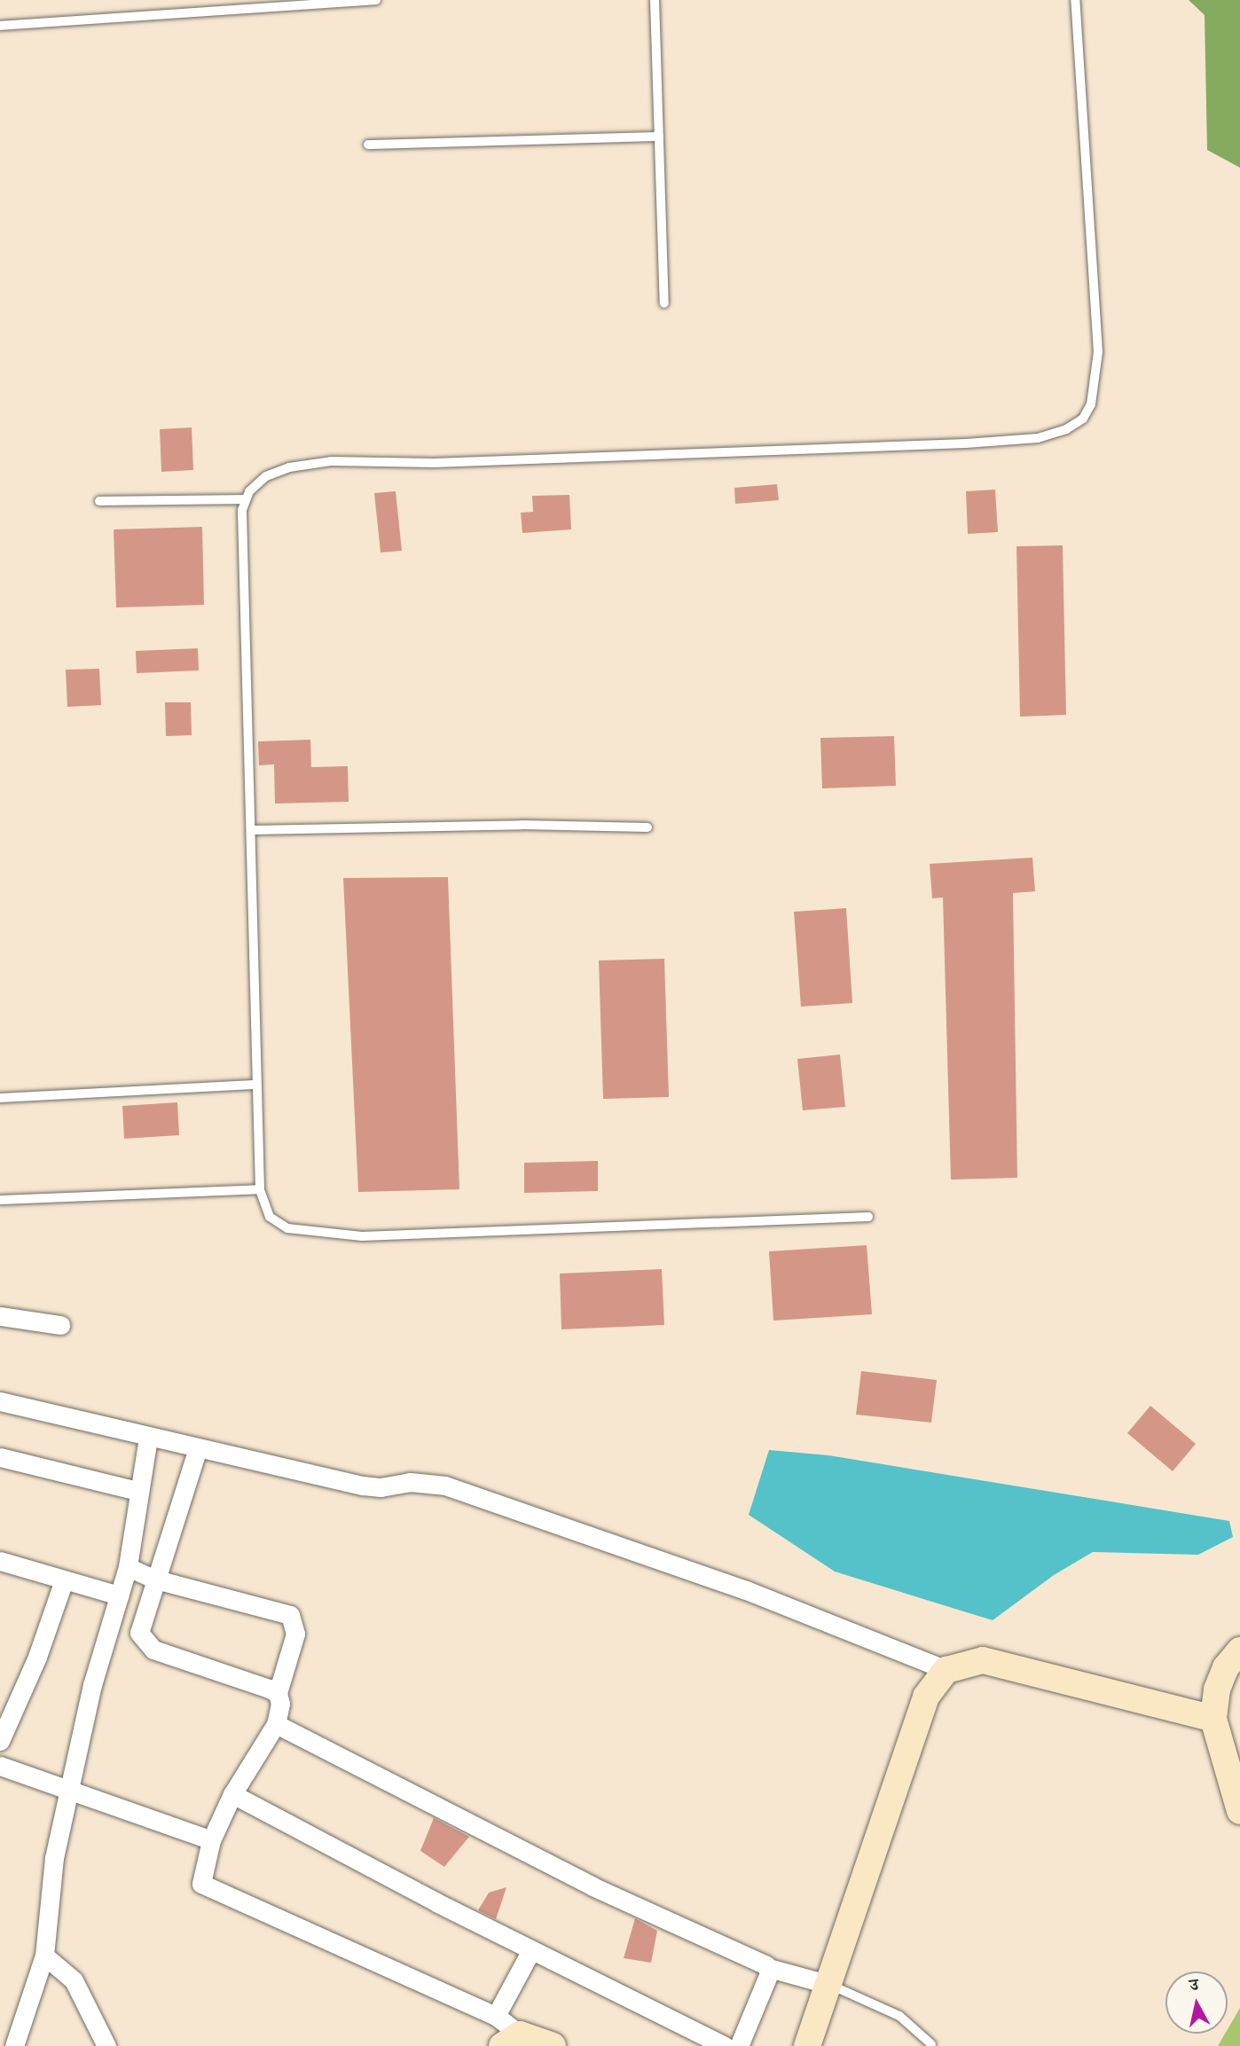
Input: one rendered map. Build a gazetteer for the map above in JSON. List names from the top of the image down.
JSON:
{
  "north": "top"
}
